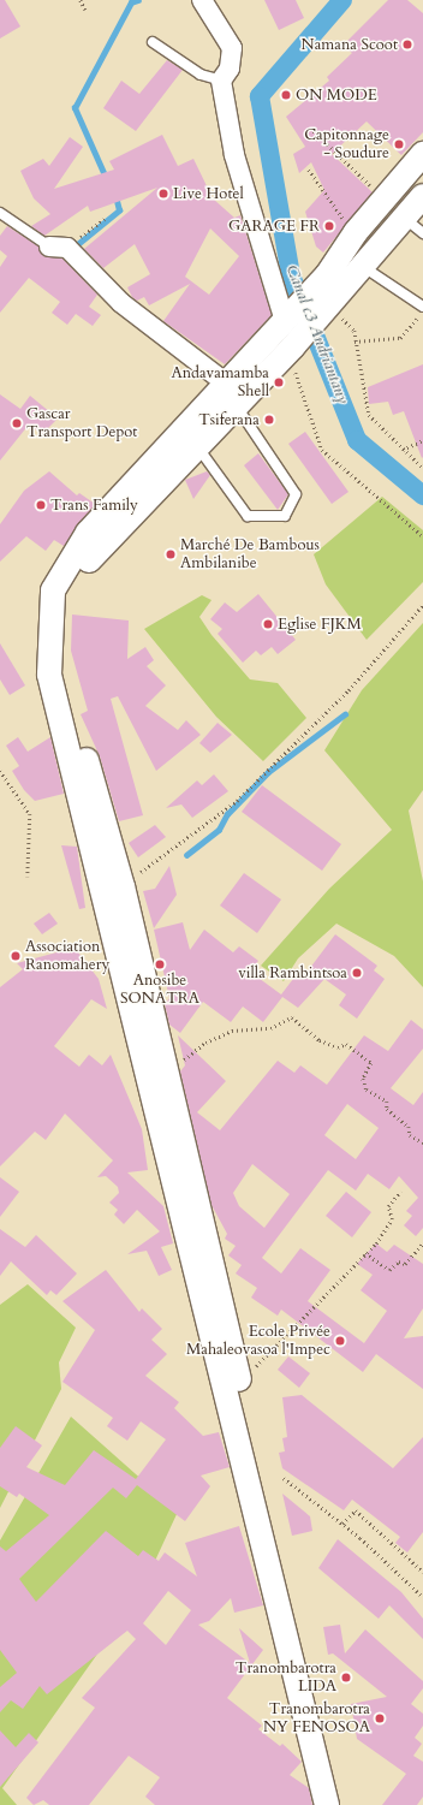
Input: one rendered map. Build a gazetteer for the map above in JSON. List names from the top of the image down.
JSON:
{
  "water": ["Canal c3 Andriantany"],
  "places": [
    "Namana Scoot",
    "ON MODE",
    "Capitonnage - Soudure",
    "Live Hotel",
    "GARAGE FR",
    "Andavamamba Shell",
    "Tsiferana",
    "Gascar Transport Depot",
    "Trans Family",
    "Marché De Bambous Ambilanibe",
    "Eglise FJKM",
    "Association Ranomahery",
    "Anosibe SONATRA",
    "villa Rambintsoa",
    "Ecole Privée Mahaleovasoa l'Impec",
    "Tranombarotra LIDA",
    "Tranombarotra NY FENOSOA"
  ]
}
